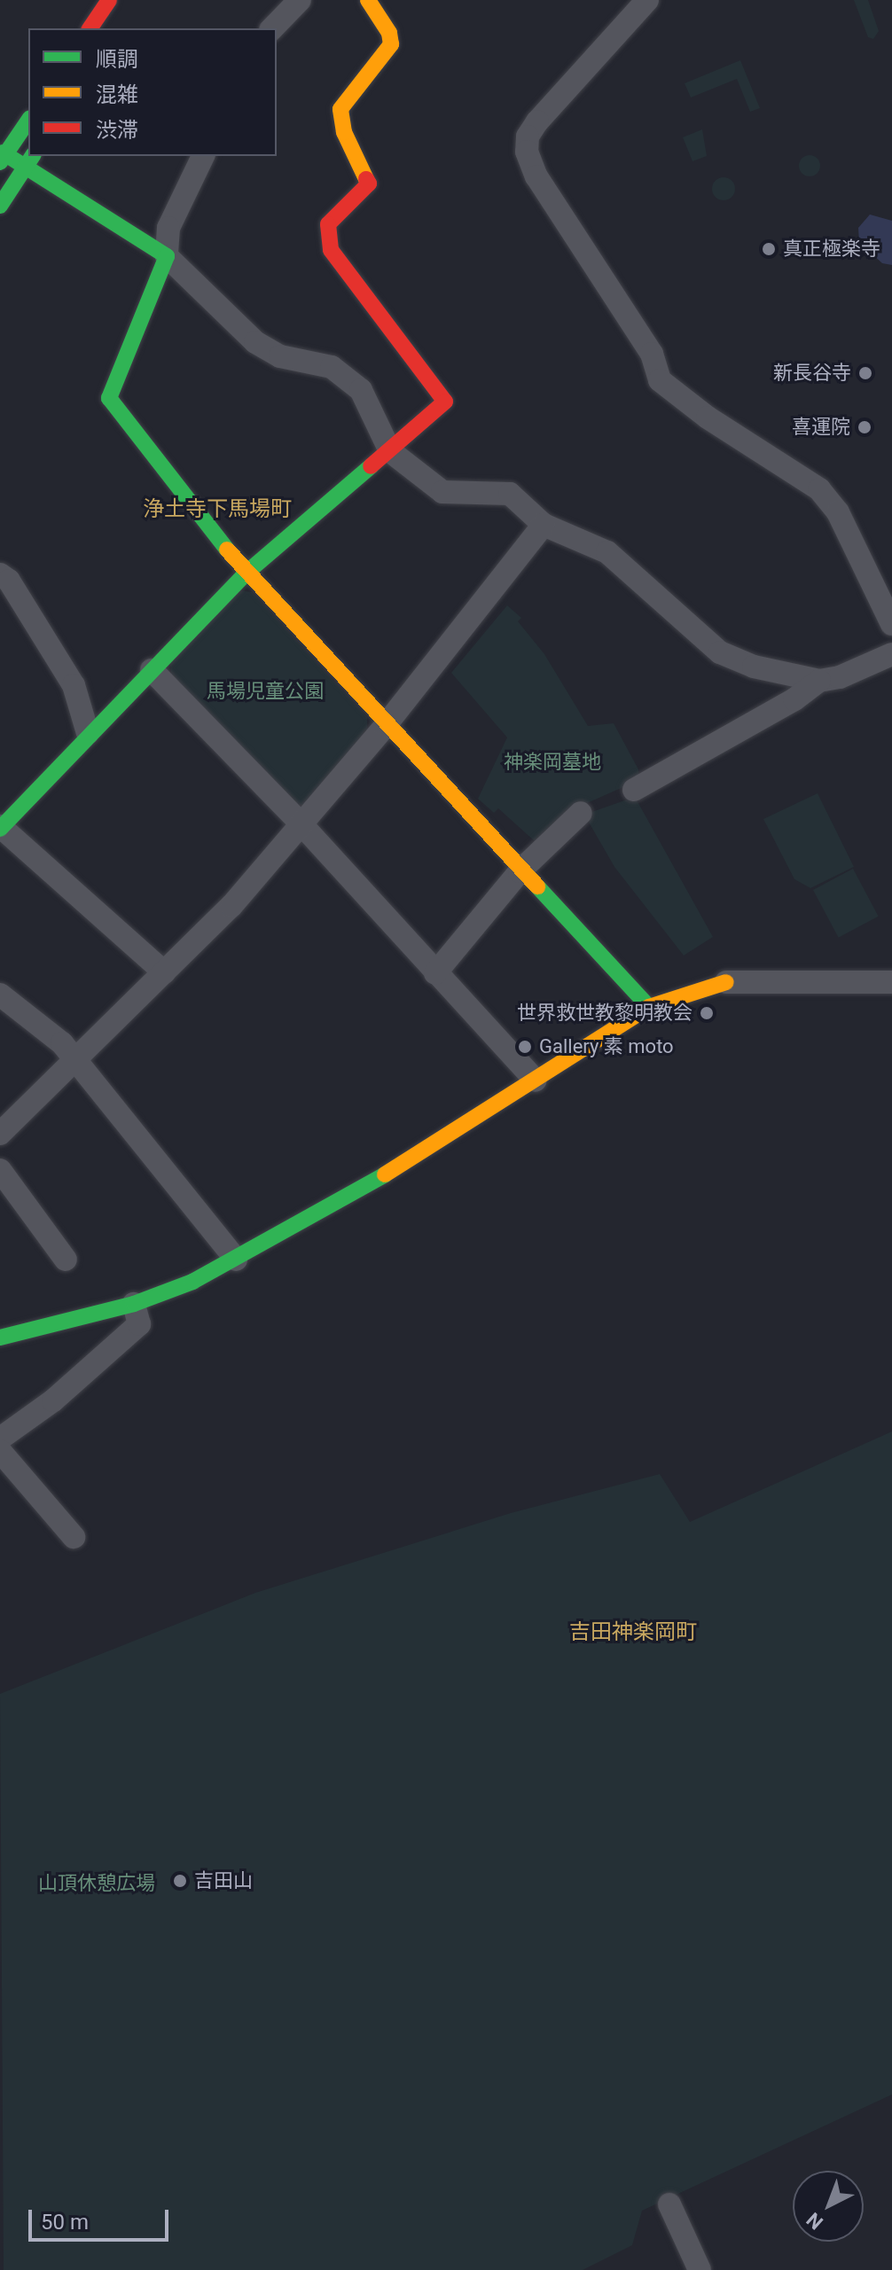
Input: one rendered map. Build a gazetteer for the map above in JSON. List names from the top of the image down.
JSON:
{
  "districts": ["浄土寺下馬場町", "吉田神楽岡町"],
  "parks": ["馬場児童公園", "神楽岡墓地", "山頂休憩広場"],
  "places": [
    "真正極楽寺",
    "新長谷寺",
    "喜運院",
    "世界救世教黎明教会",
    "Gallery 素 moto",
    "吉田山"
  ],
  "legend": ["順調", "混雑", "渋滞"],
  "scale_bar": "50 m",
  "north": "bottom left"
}
